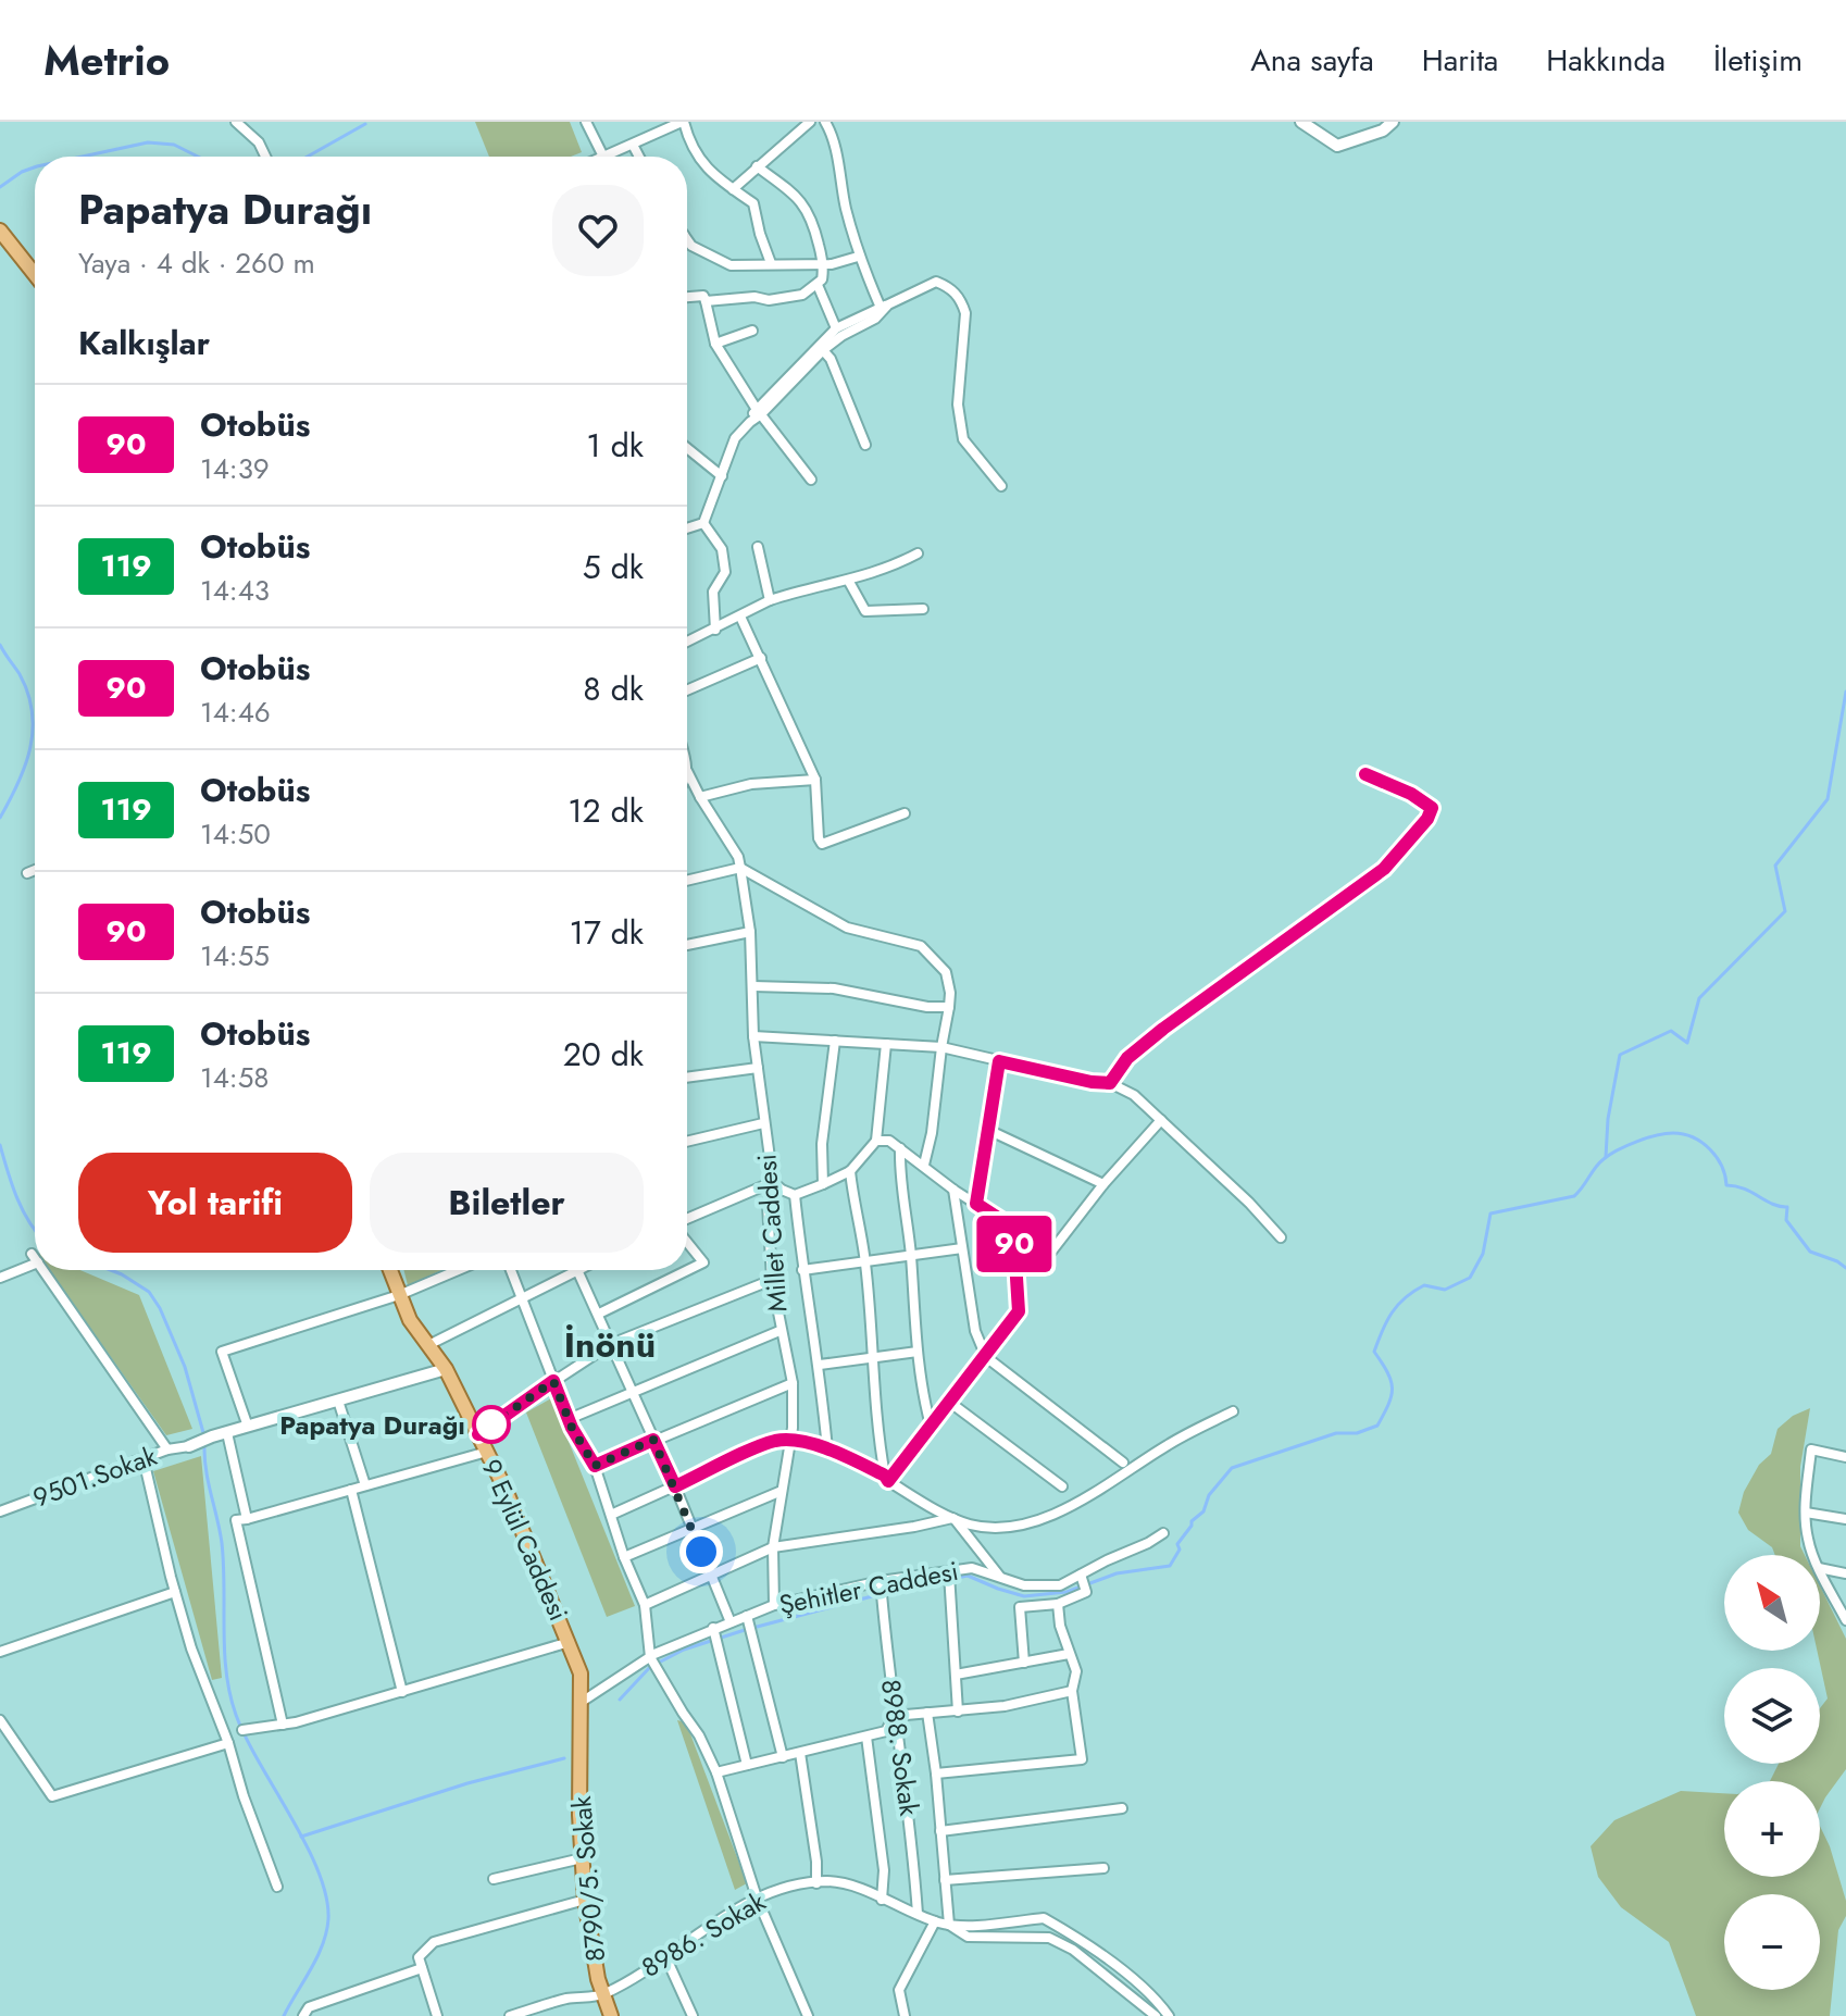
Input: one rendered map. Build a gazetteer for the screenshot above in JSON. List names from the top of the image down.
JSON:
{
  "streets": {
    "main road": ["9 Eylül Caddesi", "8790/5. Sokak"],
    "street": [
      "Millet Caddesi",
      "9501.Sokak",
      "Şehitler Caddesi",
      "8988. Sokak",
      "8986. Sokak"
    ]
  },
  "crossings": [
    ["Millet Caddesi", "Şehitler Caddesi"],
    ["9 Eylül Caddesi", "Şehitler Caddesi"],
    ["9 Eylül Caddesi", "8790/5. Sokak"],
    ["Şehitler Caddesi", "8988. Sokak"],
    ["8988. Sokak", "8986. Sokak"],
    ["8790/5. Sokak", "8986. Sokak"]
  ],
  "districts": ["İnönü"],
  "places": ["Papatya Durağı"],
  "lines": ["bus line 90"],
  "north": "top left",
  "page": {
    "header": "Metrio",
    "nav": [
      "Ana sayfa",
      "Harita",
      "Hakkında",
      "İletişim"
    ],
    "on_map": "90",
    "heading": [
      ["Papatya Durağı", "Yaya · 4 dk · 260 m"],
      "Kalkışlar"
    ],
    "list": [
      {
        "mark": "90",
        "name": "Otobüs",
        "note": "14:39",
        "value": "1 dk"
      },
      {
        "mark": "119",
        "name": "Otobüs",
        "note": "14:43",
        "value": "5 dk"
      },
      {
        "mark": "90",
        "name": "Otobüs",
        "note": "14:46",
        "value": "8 dk"
      },
      {
        "mark": "119",
        "name": "Otobüs",
        "note": "14:50",
        "value": "12 dk"
      },
      {
        "mark": "90",
        "name": "Otobüs",
        "note": "14:55",
        "value": "17 dk"
      },
      {
        "mark": "119",
        "name": "Otobüs",
        "note": "14:58",
        "value": "20 dk"
      }
    ],
    "buttons": ["Yol tarifi", "Biletler"],
    "map_buttons": ["+", "−"]
  }
}
